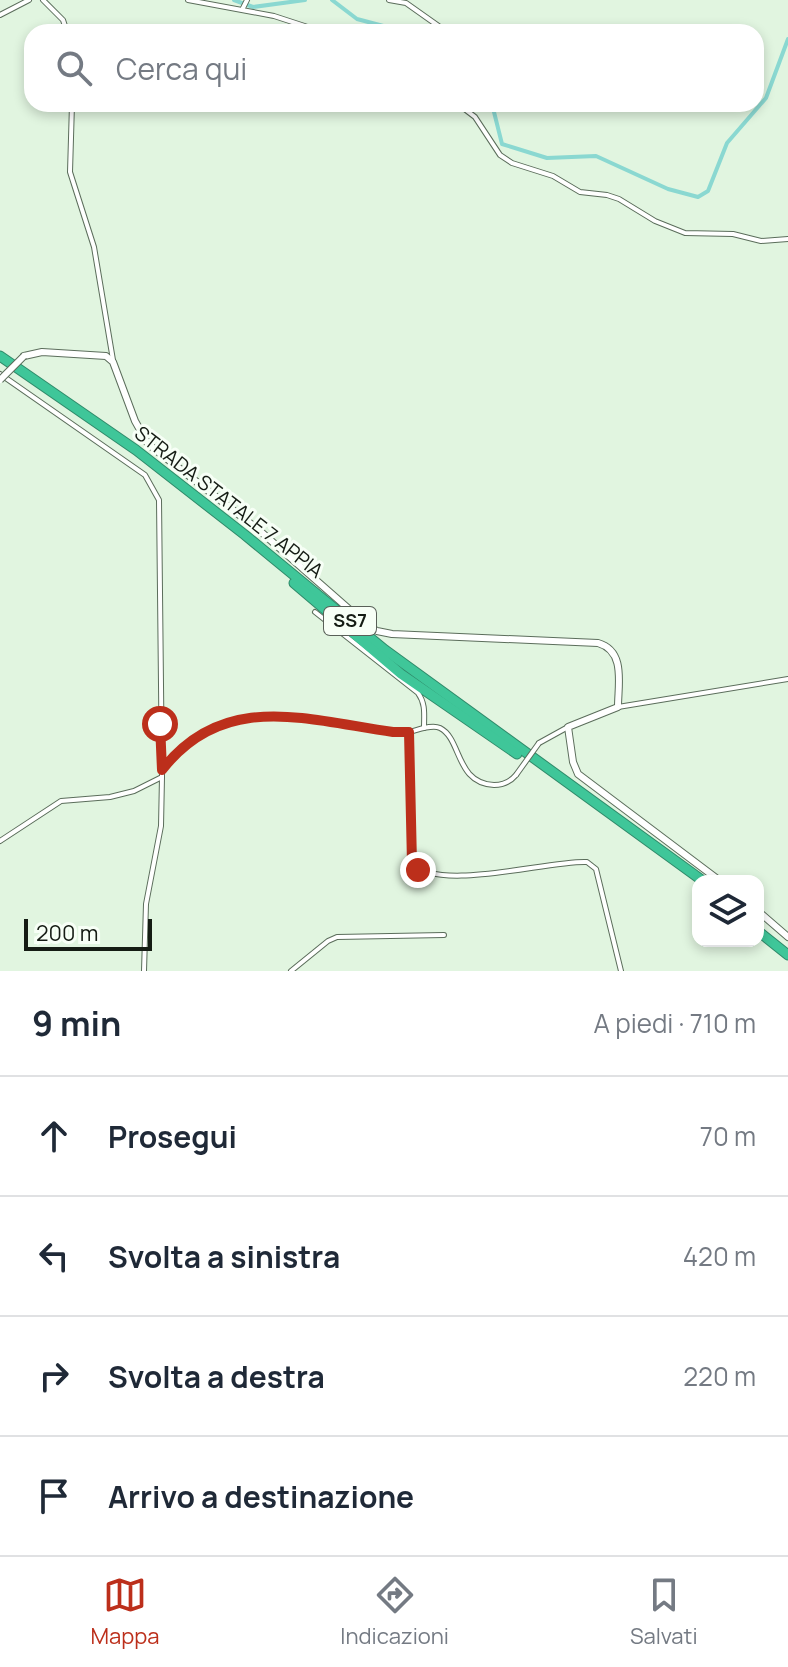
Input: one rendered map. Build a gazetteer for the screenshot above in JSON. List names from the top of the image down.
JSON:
{
  "streets": {
    "highway": ["STRADA STATALE 7 APPIA", "SS7"]
  },
  "scale_bar": "200 m",
  "page": {
    "search": "Cerca qui",
    "scale": "200 m",
    "heading": ["9 min", "A piedi · 710 m"],
    "list": [
      ["Prosegui", "70 m"],
      ["Svolta a sinistra", "420 m"],
      ["Svolta a destra", "220 m"],
      "Arrivo a destinazione"
    ],
    "nav": ["Mappa", "Indicazioni", "Salvati"]
  }
}
